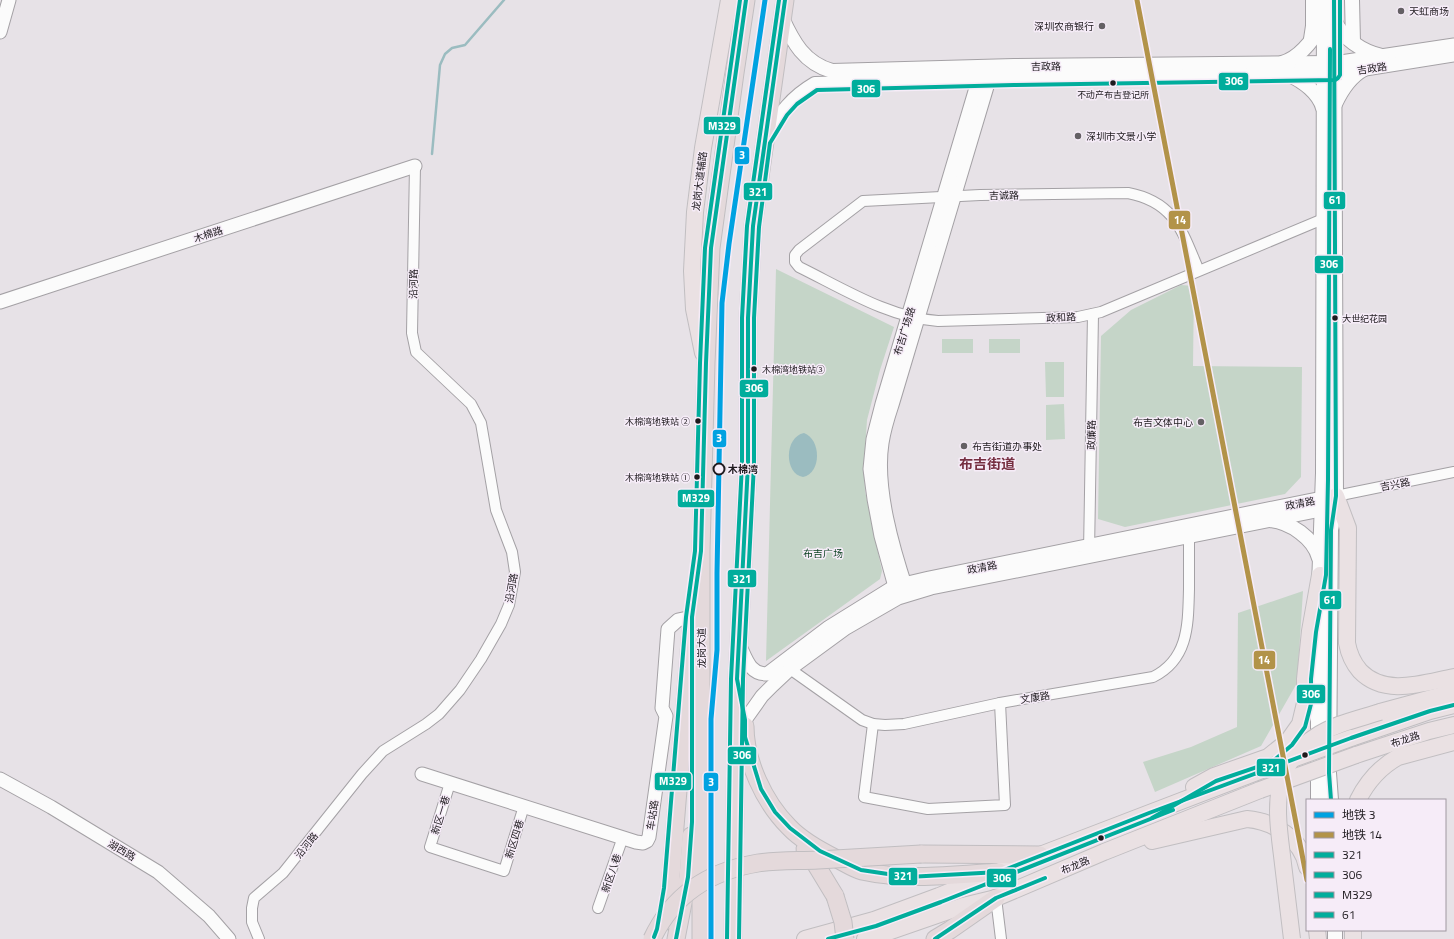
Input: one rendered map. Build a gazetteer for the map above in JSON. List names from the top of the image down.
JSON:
{
  "streets": {
    "highway": ["龙岗大道"],
    "main road": ["吉政路", "龙岗大道辅路", "布龙路"],
    "street": [
      "吉诚路",
      "木棉路",
      "沿河路",
      "政和路",
      "布吉广场路",
      "政廉路",
      "吉兴路",
      "政清路",
      "文康路",
      "新区一巷",
      "车站路",
      "新区四巷",
      "湖西路",
      "新区八巷"
    ]
  },
  "crossings": [
    ["吉政路", "布吉广场路"],
    ["龙岗大道辅路", "龙岗大道"],
    ["吉诚路", "政和路"],
    ["吉诚路", "布吉广场路"],
    ["木棉路", "沿河路"],
    ["政和路", "布吉广场路"],
    ["政和路", "政廉路"],
    ["布吉广场路", "政清路"],
    ["政廉路", "政清路"],
    ["吉兴路", "政清路"],
    ["政清路", "文康路"],
    ["新区一巷", "车站路"],
    ["新区一巷", "新区四巷"],
    ["车站路", "新区四巷"],
    ["车站路", "新区八巷"]
  ],
  "districts": ["布吉街道"],
  "parks": ["布吉广场"],
  "places": [
    "天虹商场",
    "深圳农商银行",
    "不动产布吉登记所",
    "深圳市文景小学",
    "大世纪花园",
    "木棉湾地铁站③",
    "木棉湾地铁站 ②",
    "布吉文体中心",
    "布吉街道办事处",
    "木棉湾",
    "木棉湾地铁站 ①"
  ],
  "lines": [
    "metro line 3",
    "metro line 14",
    "transit line 321",
    "transit line 306",
    "transit line M329",
    "transit line 61"
  ],
  "legend": [
    "地铁 3",
    "地铁 14",
    "321",
    "306",
    "M329",
    "61"
  ]
}
